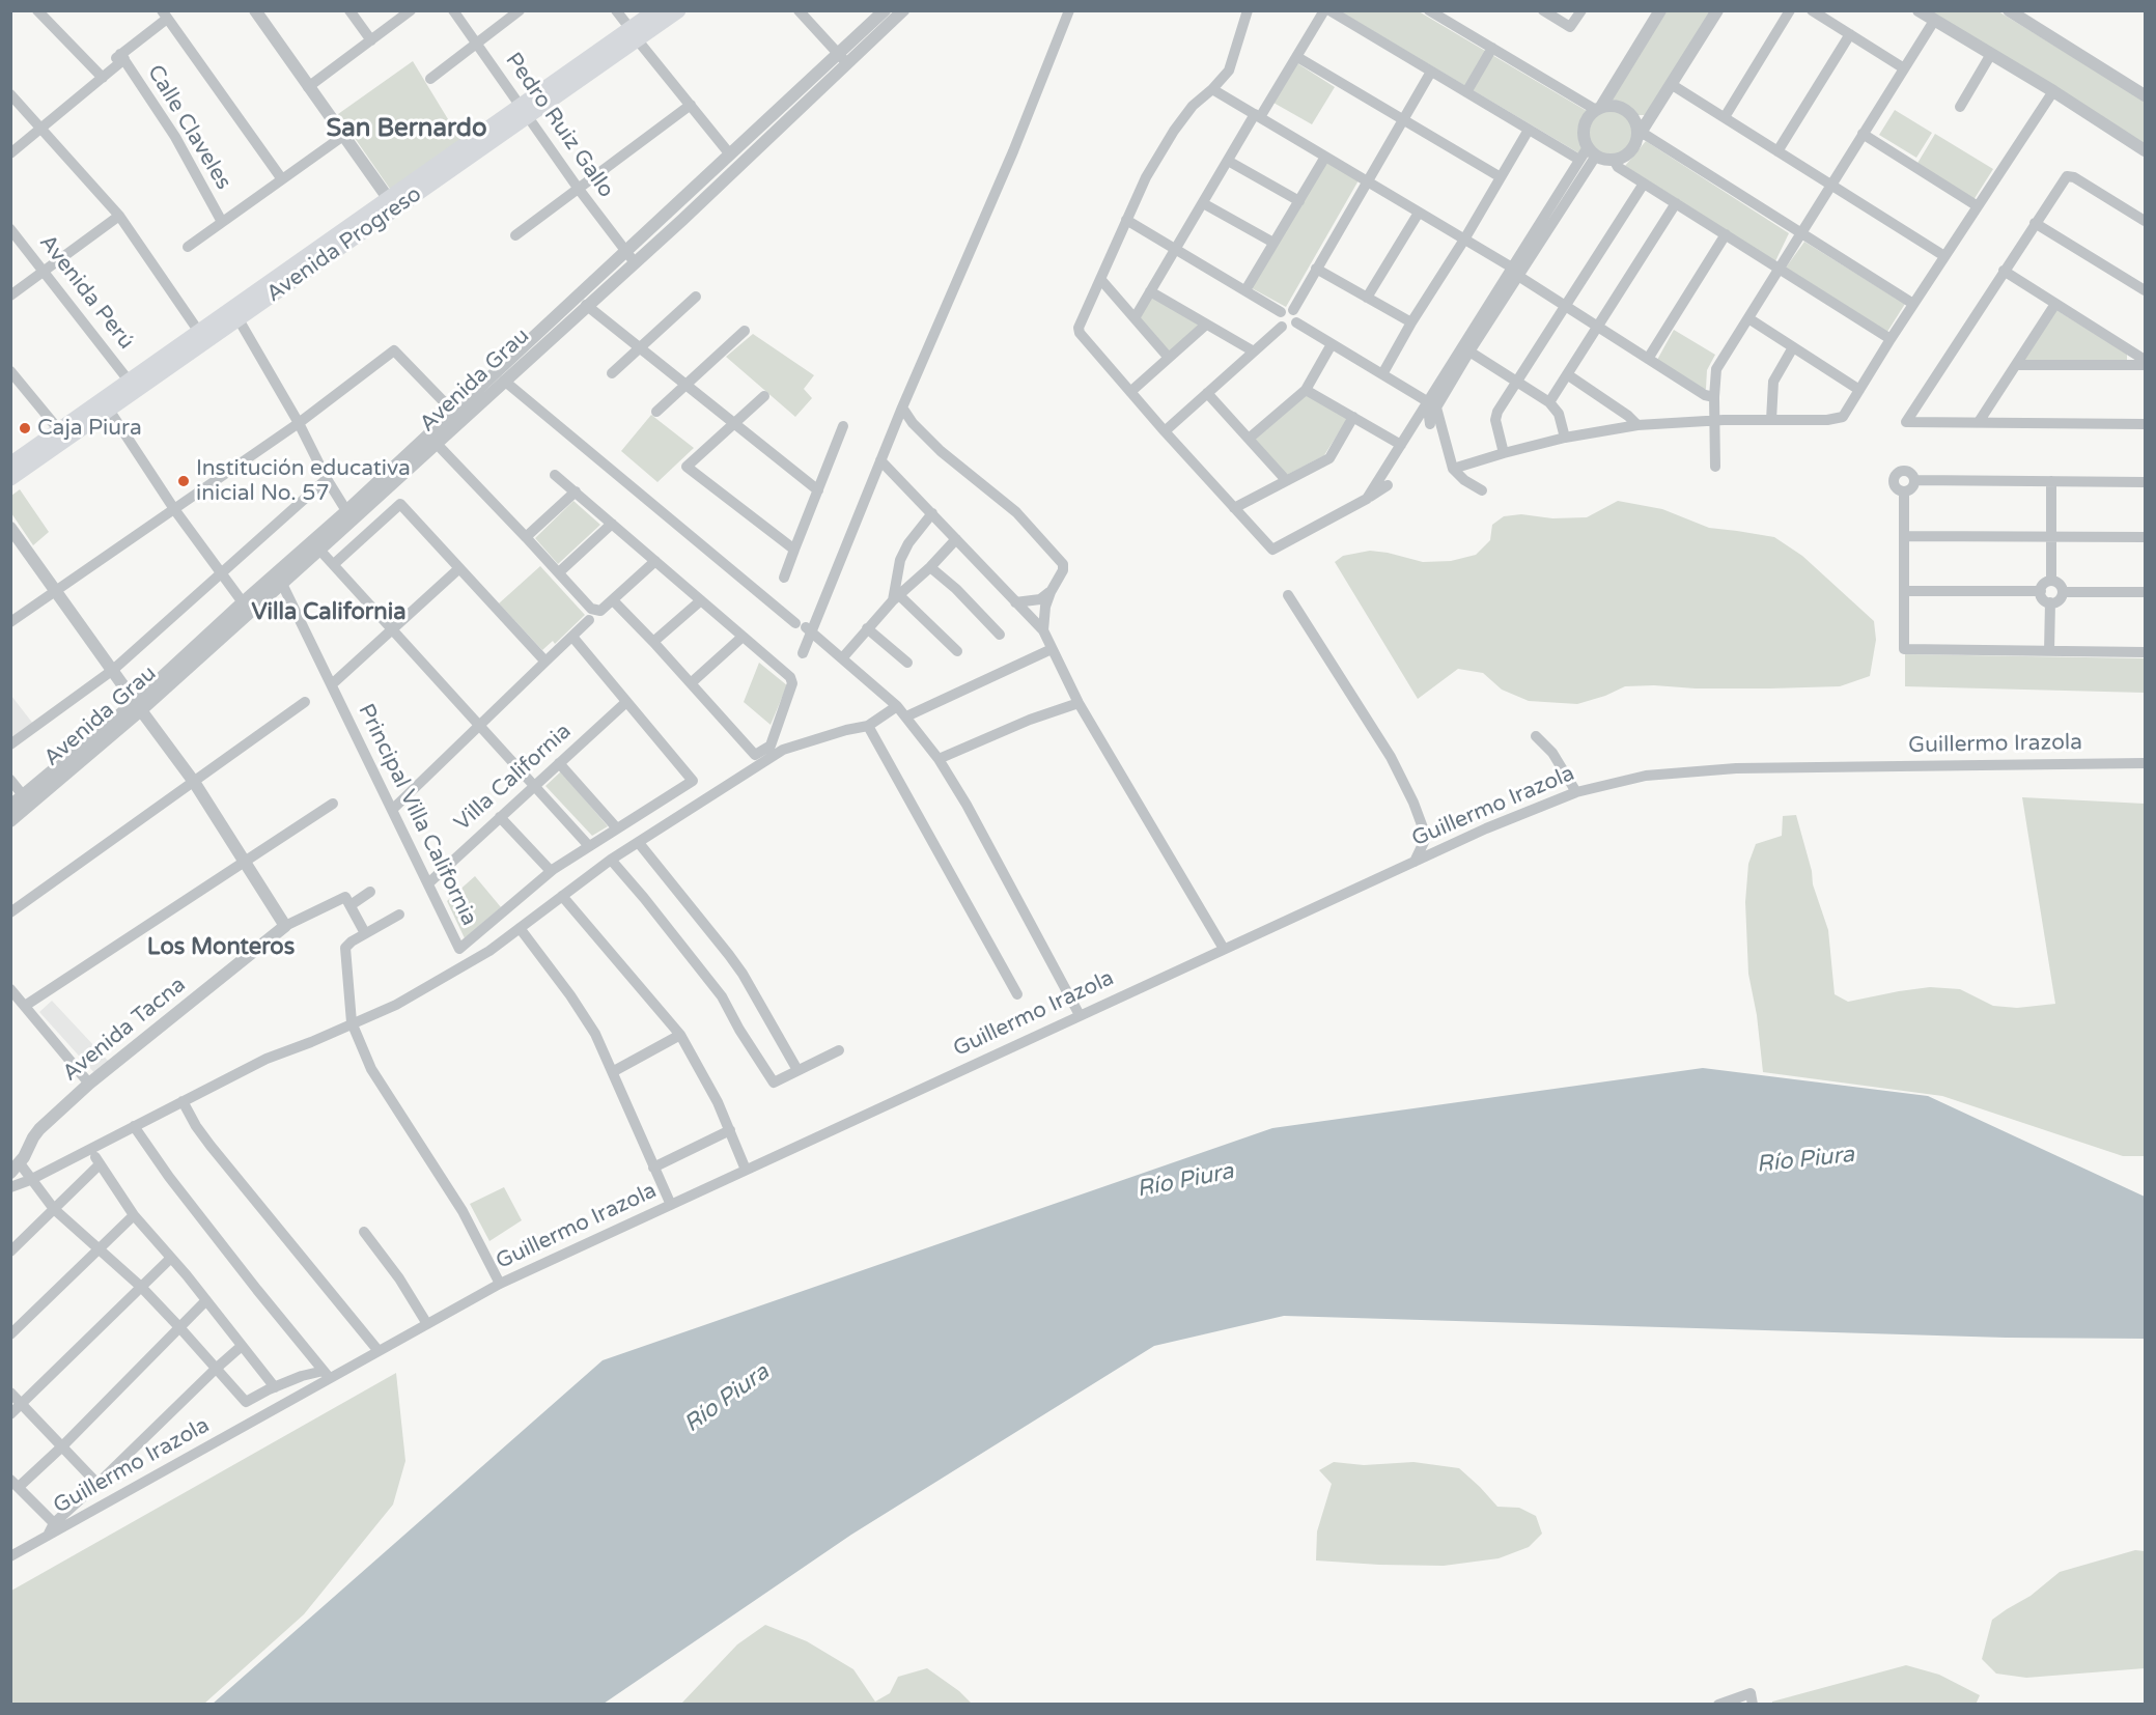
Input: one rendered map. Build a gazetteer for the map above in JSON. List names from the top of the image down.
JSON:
{
  "streets": {
    "main road": ["Avenida Progreso"],
    "street": [
      "Pedro Ruiz Gallo",
      "Calle Claveles",
      "Avenida Perú",
      "Avenida Grau",
      "Guillermo Irazola",
      "Villa California",
      "Principal Villa California",
      "Avenida Tacna"
    ]
  },
  "crossings": [
    ["Pedro Ruiz Gallo", "Avenida Progreso"],
    ["Pedro Ruiz Gallo", "Avenida Grau"],
    ["Avenida Progreso", "Avenida Perú"],
    ["Avenida Grau", "Principal Villa California"],
    ["Villa California", "Principal Villa California"]
  ],
  "districts": ["San Bernardo", "Villa California", "Los Monteros"],
  "water": ["Río Piura"],
  "places": ["Caja Piura", "Institución educativa inicial No. 57"]
}
